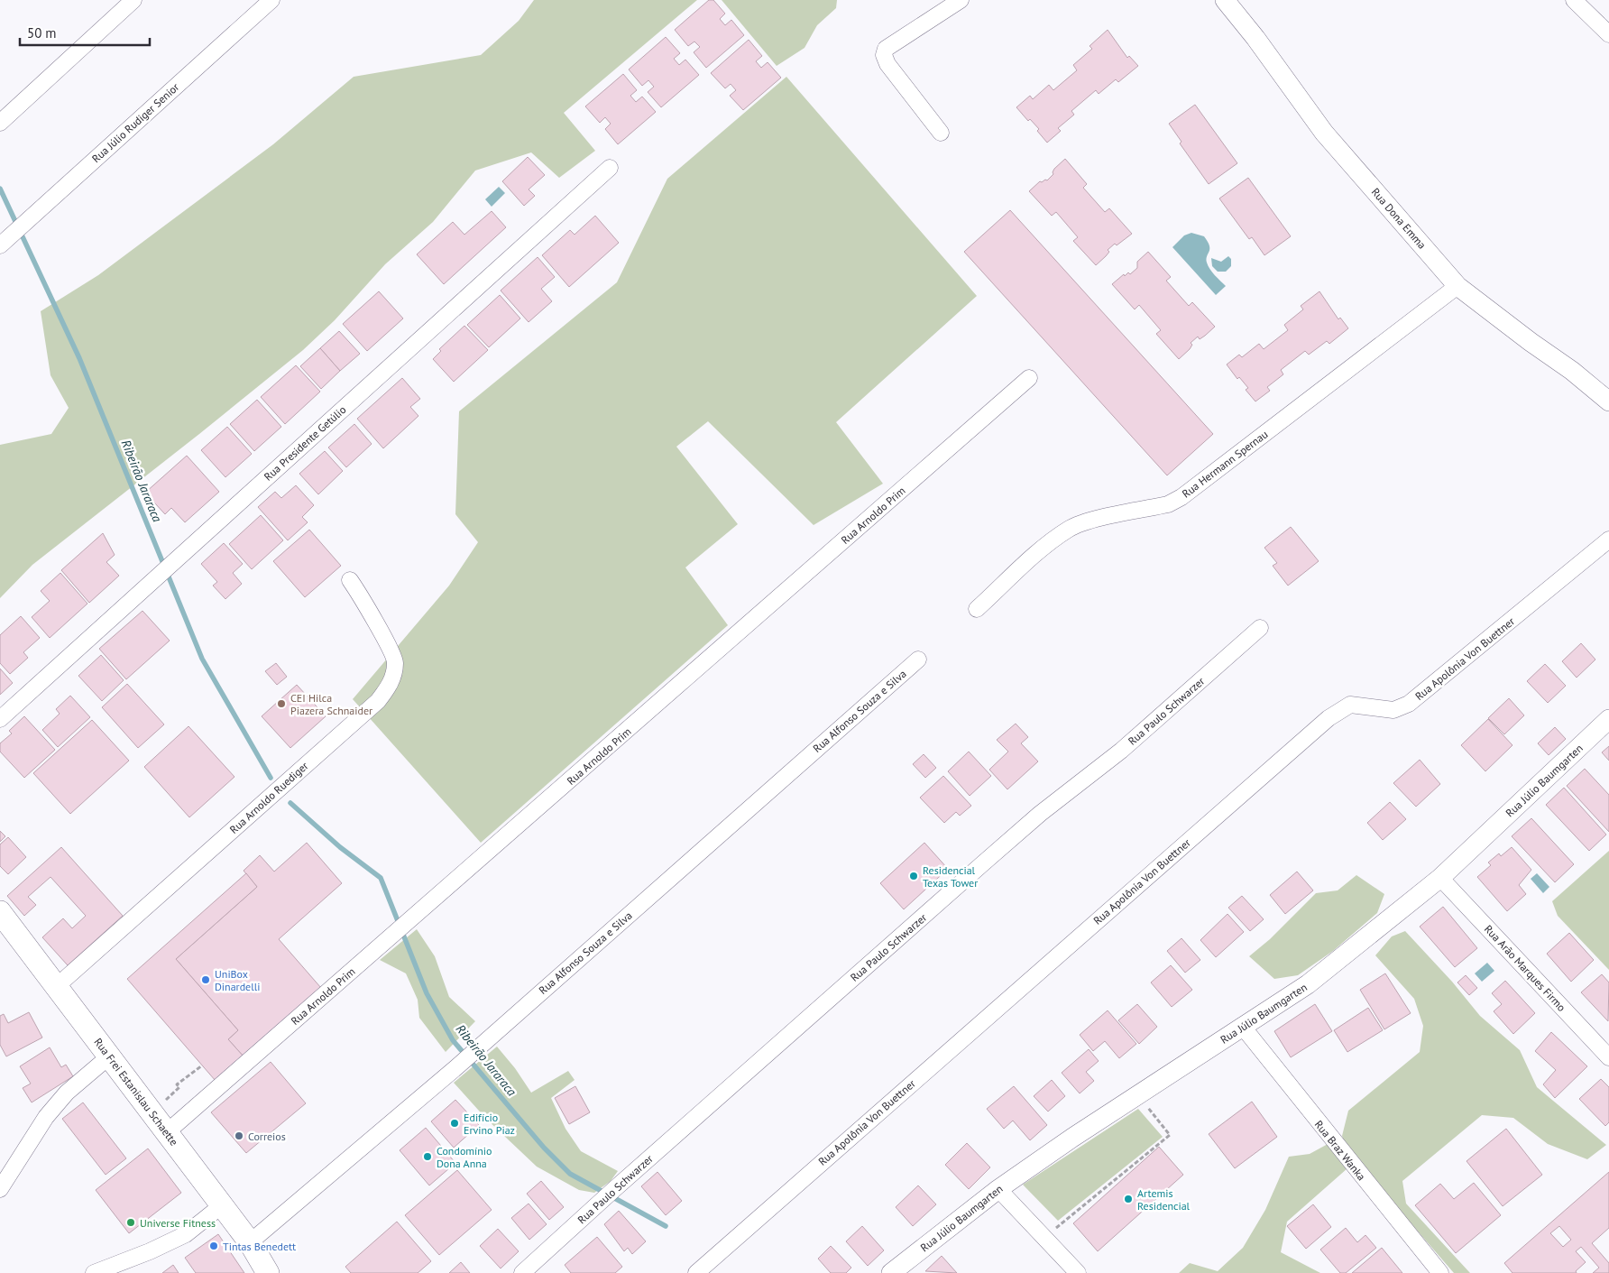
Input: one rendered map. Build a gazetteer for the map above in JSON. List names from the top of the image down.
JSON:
{
  "streets": {
    "main road": ["Rua Frei Estanislau Schaette"],
    "street": [
      "Rua Júlio Rudiger Senior",
      "Rua Dona Emma",
      "Rua Presidente Getúlio",
      "Rua Hermann Spernau",
      "Rua Arnoldo Prim",
      "Rua Apolônia Von Buettner",
      "Rua Alfonso Souza e Silva",
      "Rua Paulo Schwarzer",
      "Rua Júlio Baumgarten",
      "Rua Arnoldo Ruediger",
      "Rua Arão Marques Firmo",
      "Rua Braz Wanka"
    ]
  },
  "crossings": [
    ["Rua Dona Emma", "Rua Hermann Spernau"],
    ["Rua Arnoldo Prim", "Rua Frei Estanislau Schaette"],
    ["Rua Alfonso Souza e Silva", "Rua Frei Estanislau Schaette"],
    ["Rua Júlio Baumgarten", "Rua Arão Marques Firmo"],
    ["Rua Júlio Baumgarten", "Rua Braz Wanka"],
    ["Rua Arnoldo Ruediger", "Rua Frei Estanislau Schaette"]
  ],
  "water": ["Ribeirão Jararaca"],
  "places": [
    "CEI Hilca Piazera Schnaider",
    "Residencial Texas Tower",
    "UniBox Dinardelli",
    "Edifício Ervino Piaz",
    "Correios",
    "Condomínio Dona Anna",
    "Artemis Residencial",
    "Universe Fitness",
    "Tintas Benedett"
  ],
  "scale_bar": "50 m"
}
